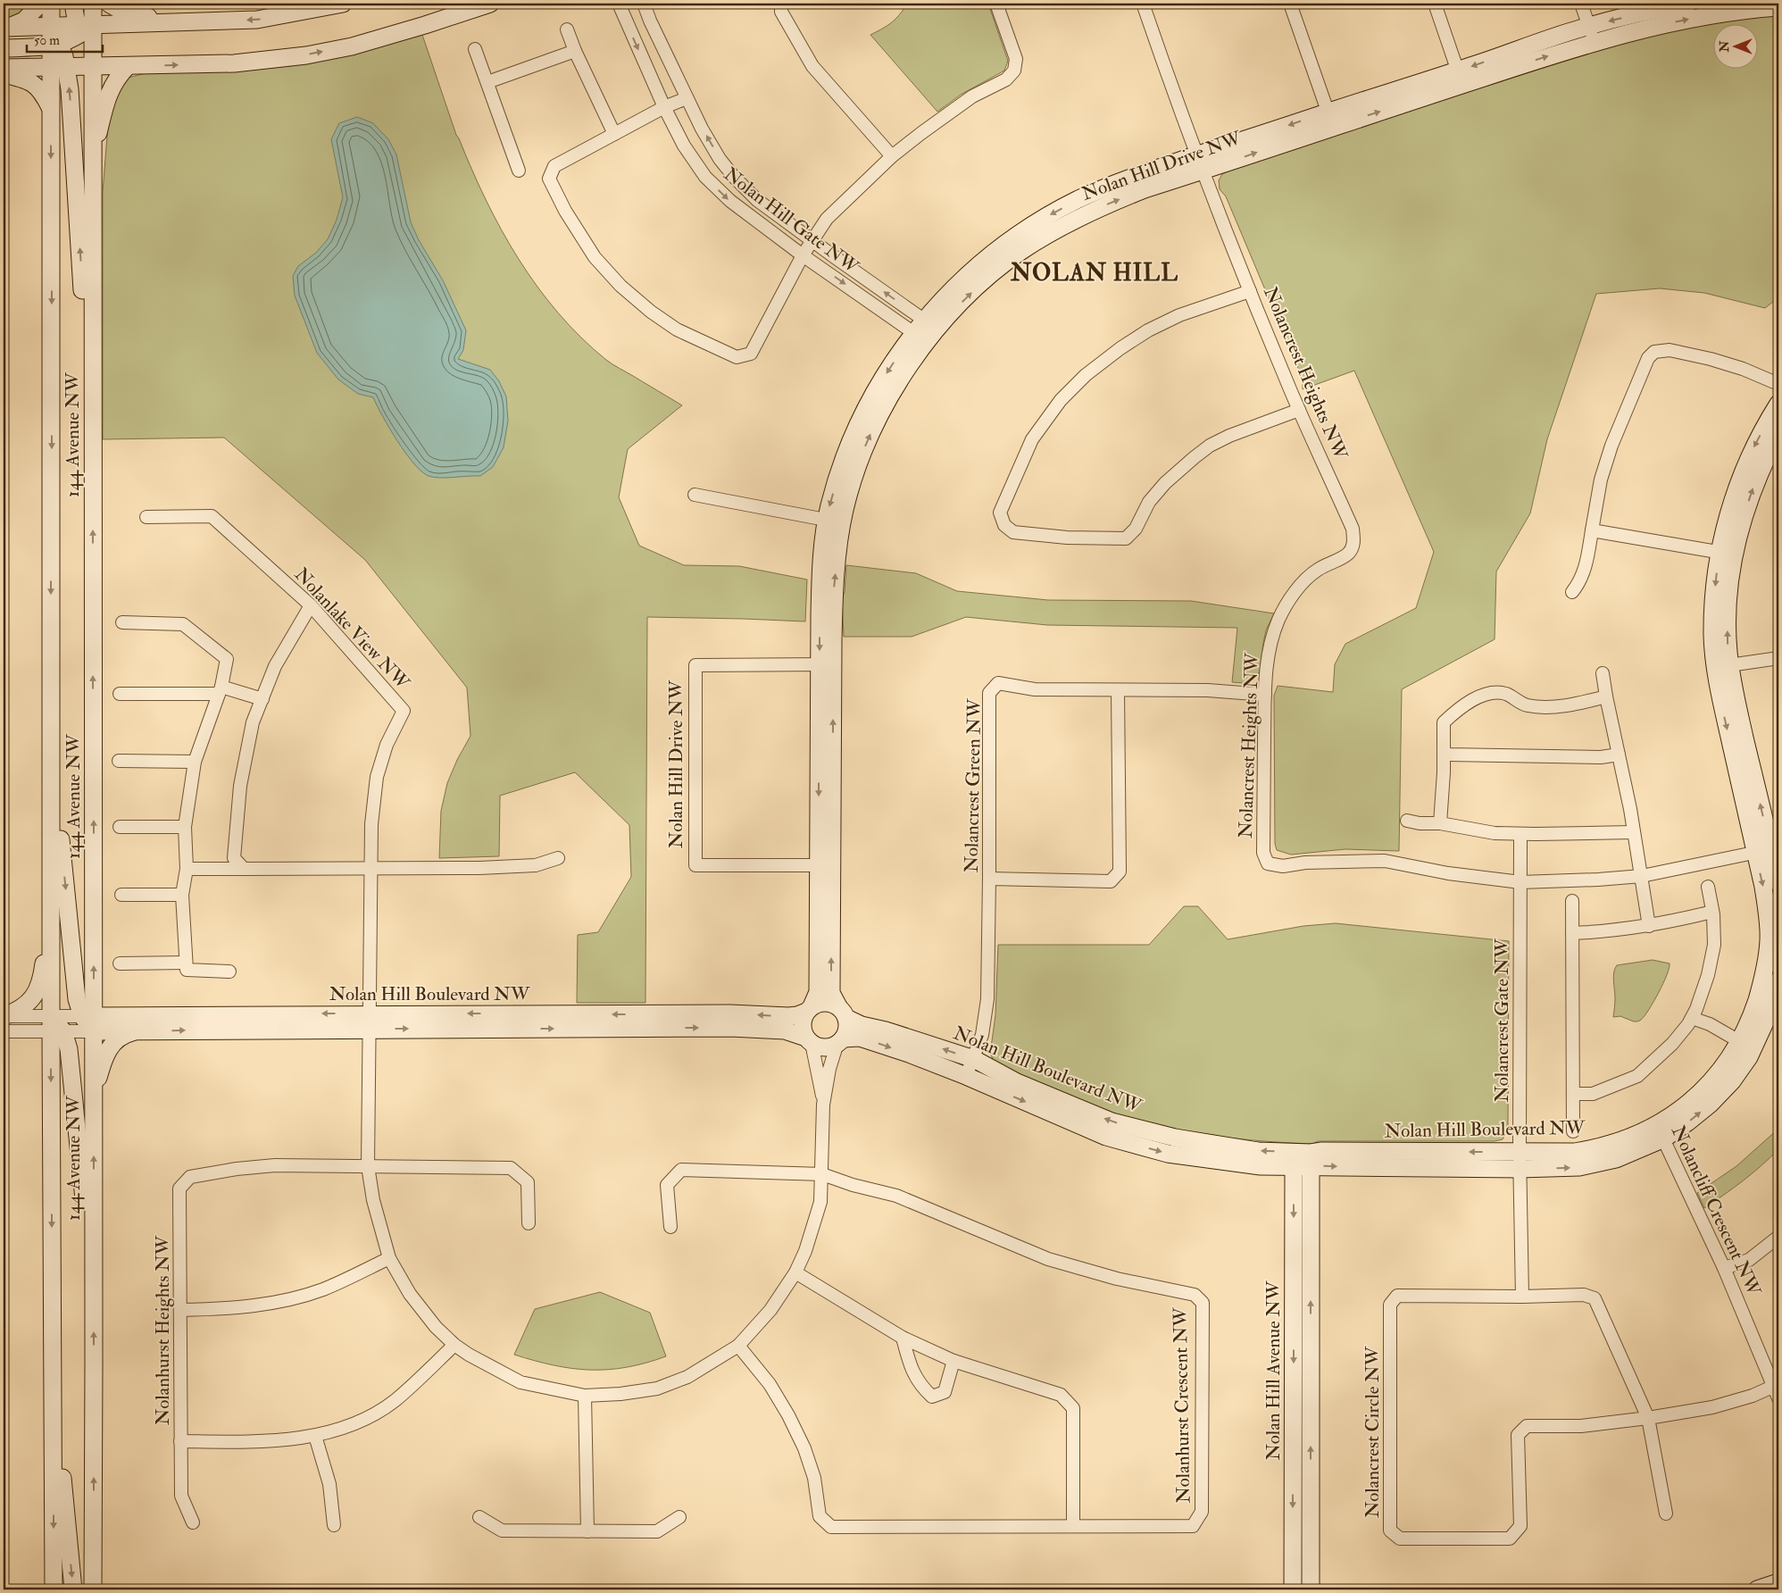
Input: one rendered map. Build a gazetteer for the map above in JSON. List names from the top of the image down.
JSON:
{
  "streets": {
    "street": [
      "Nolan Hill Drive NW",
      "Nolan Hill Gate NW",
      "Nolancrest Heights NW",
      "144 Avenue NW",
      "Nolanlake View NW",
      "Nolancrest Green NW",
      "Nolan Hill Boulevard NW",
      "Nolancrest Gate NW",
      "Nolancliff Crescent NW",
      "Nolanhurst Heights NW",
      "Nolan Hill Avenue NW",
      "Nolanhurst Crescent NW",
      "Nolancrest Circle NW"
    ]
  },
  "crossings": [
    ["Nolan Hill Drive NW", "Nolan Hill Gate NW"],
    ["Nolan Hill Drive NW", "Nolancrest Heights NW"],
    ["Nolan Hill Drive NW", "Nolan Hill Boulevard NW"],
    ["Nolancrest Heights NW", "Nolancrest Green NW"],
    ["Nolancrest Heights NW", "Nolan Hill Boulevard NW"],
    ["Nolancrest Heights NW", "Nolancrest Gate NW"],
    ["144 Avenue NW", "Nolan Hill Boulevard NW"],
    ["Nolanlake View NW", "Nolan Hill Boulevard NW"],
    ["Nolanlake View NW", "Nolanhurst Heights NW"],
    ["Nolanlake View NW", "Nolanhurst Crescent NW"],
    ["Nolancrest Green NW", "Nolan Hill Boulevard NW"],
    ["Nolan Hill Boulevard NW", "Nolancrest Gate NW"],
    ["Nolan Hill Boulevard NW", "Nolancliff Crescent NW"],
    ["Nolan Hill Boulevard NW", "Nolan Hill Avenue NW"]
  ],
  "districts": ["NOLAN HILL"],
  "scale_bar": "50 m",
  "north": "left"
}
